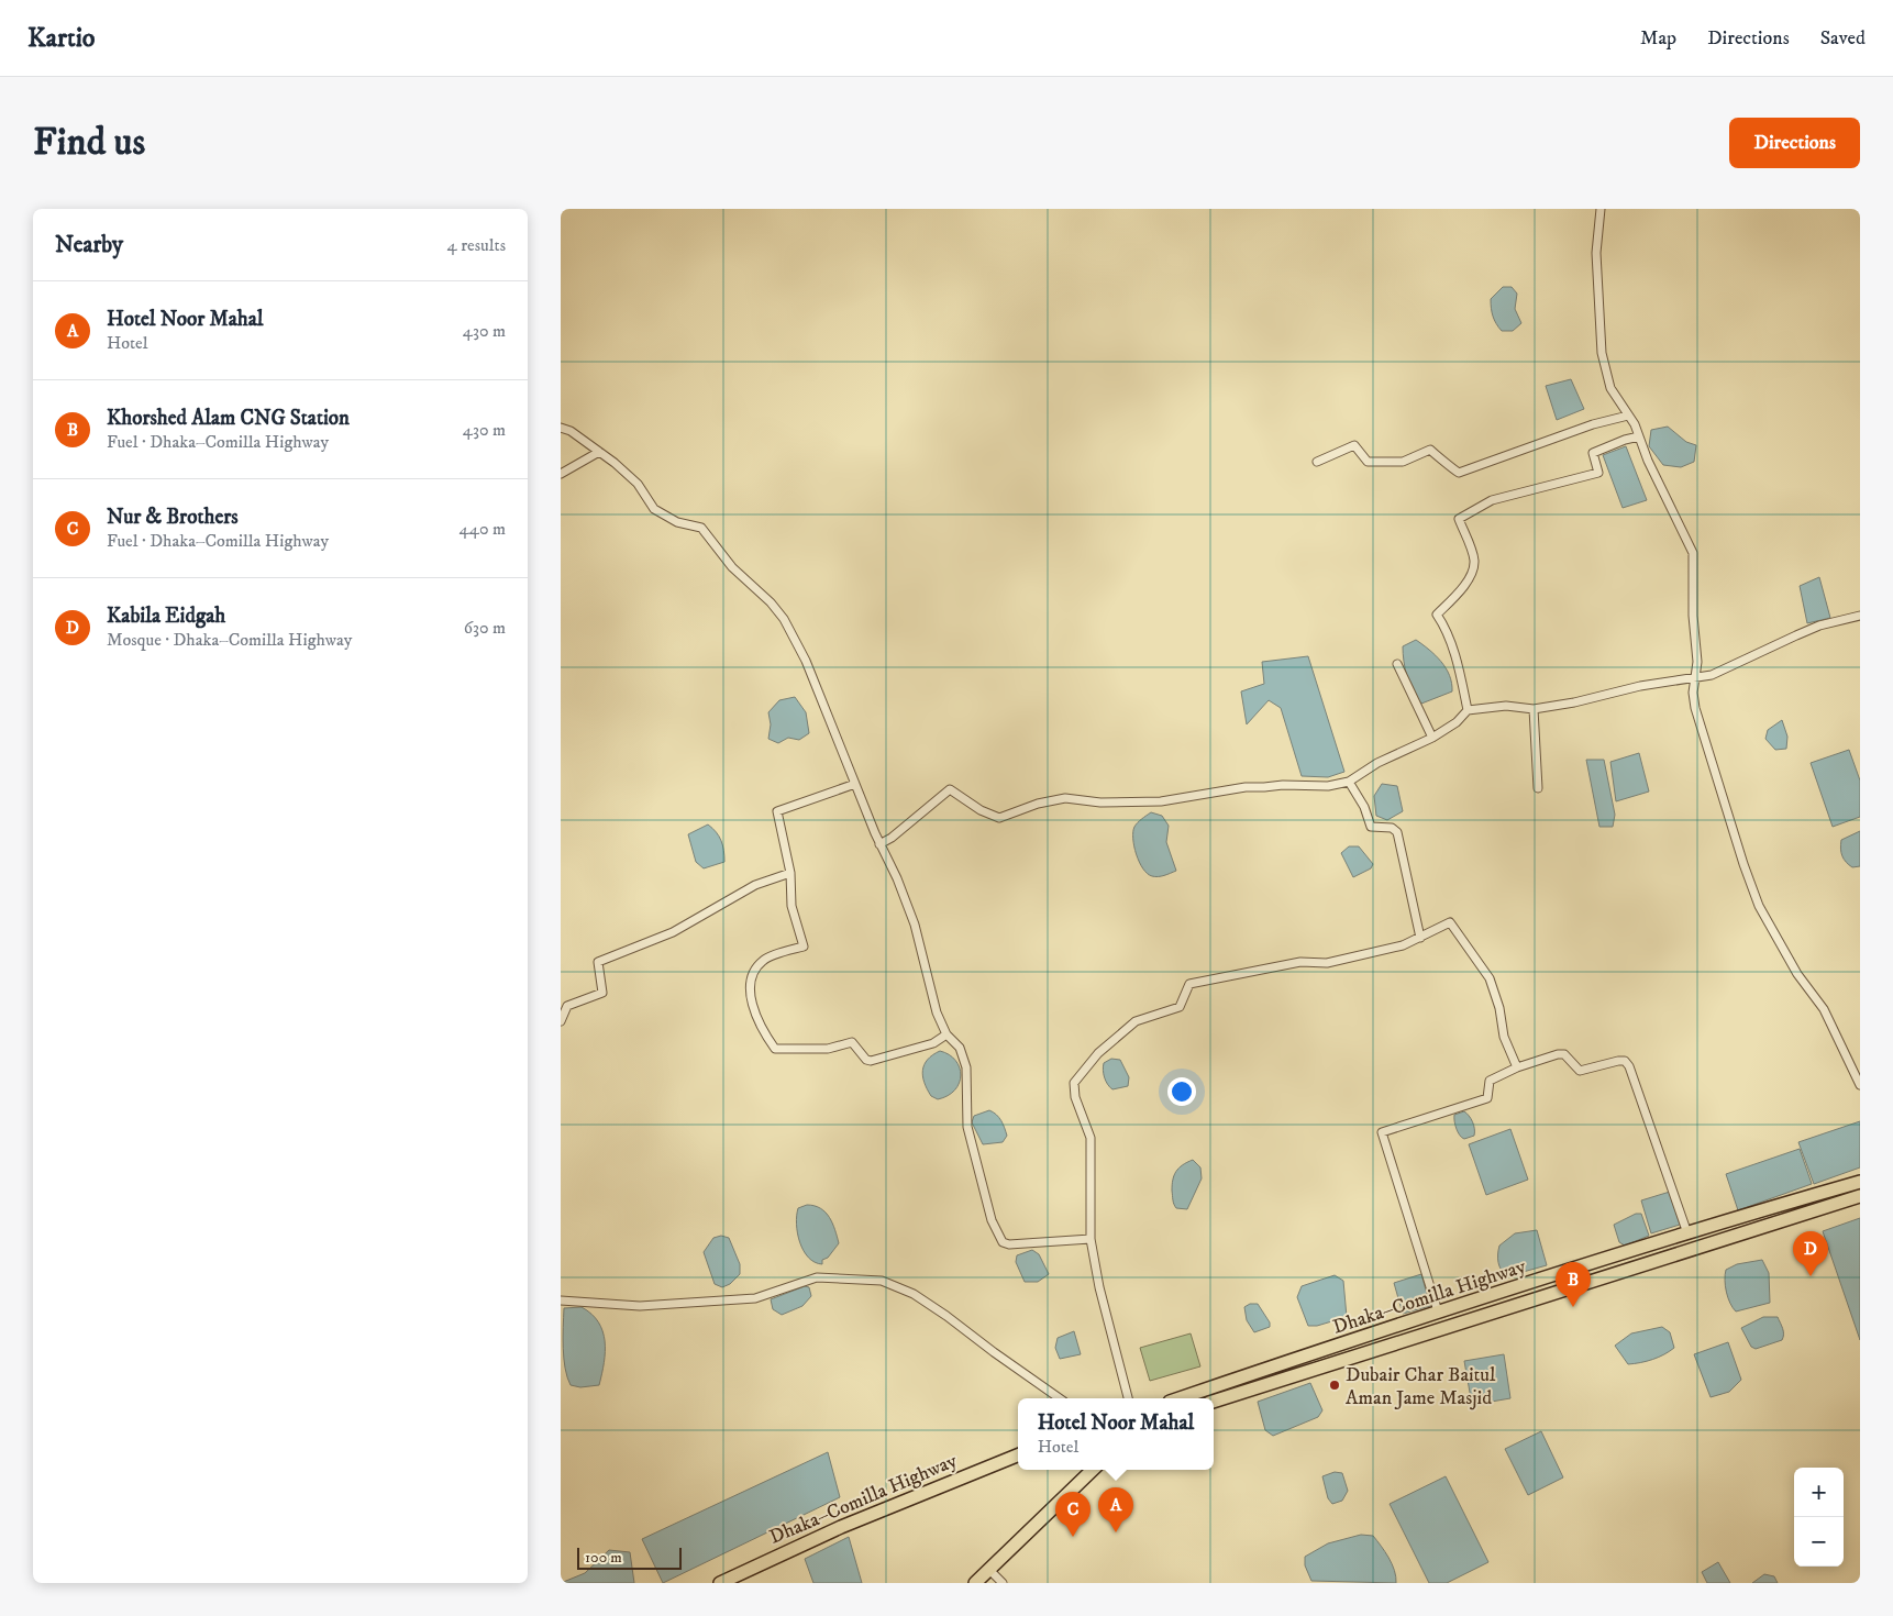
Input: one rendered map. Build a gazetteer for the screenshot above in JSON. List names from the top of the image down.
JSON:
{
  "streets": {
    "highway": ["Dhaka–Comilla Highway"]
  },
  "places": ["Dubair Char Baitul Aman Jame Masjid"],
  "scale_bar": "100 m",
  "page": {
    "header": "Kartio",
    "nav": ["Map", "Directions", "Saved"],
    "buttons": "Directions",
    "title": "Find us",
    "heading": ["Nearby", "4 results"],
    "list": [
      {
        "mark": "A",
        "name": "Hotel Noor Mahal",
        "note": "Hotel",
        "value": "430 m"
      },
      {
        "mark": "B",
        "name": "Khorshed Alam CNG Station",
        "note": "Fuel · Dhaka–Comilla Highway",
        "value": "430 m"
      },
      {
        "mark": "C",
        "name": "Nur & Brothers",
        "note": "Fuel · Dhaka–Comilla Highway",
        "value": "440 m"
      },
      {
        "mark": "D",
        "name": "Kabila Eidgah",
        "note": "Mosque · Dhaka–Comilla Highway",
        "value": "630 m"
      }
    ],
    "pins": [
      "D",
      "B",
      "A",
      "C"
    ],
    "popup": ["Hotel Noor Mahal", "Hotel"],
    "map_buttons": ["+", "−"],
    "scale": "100 m"
  }
}
